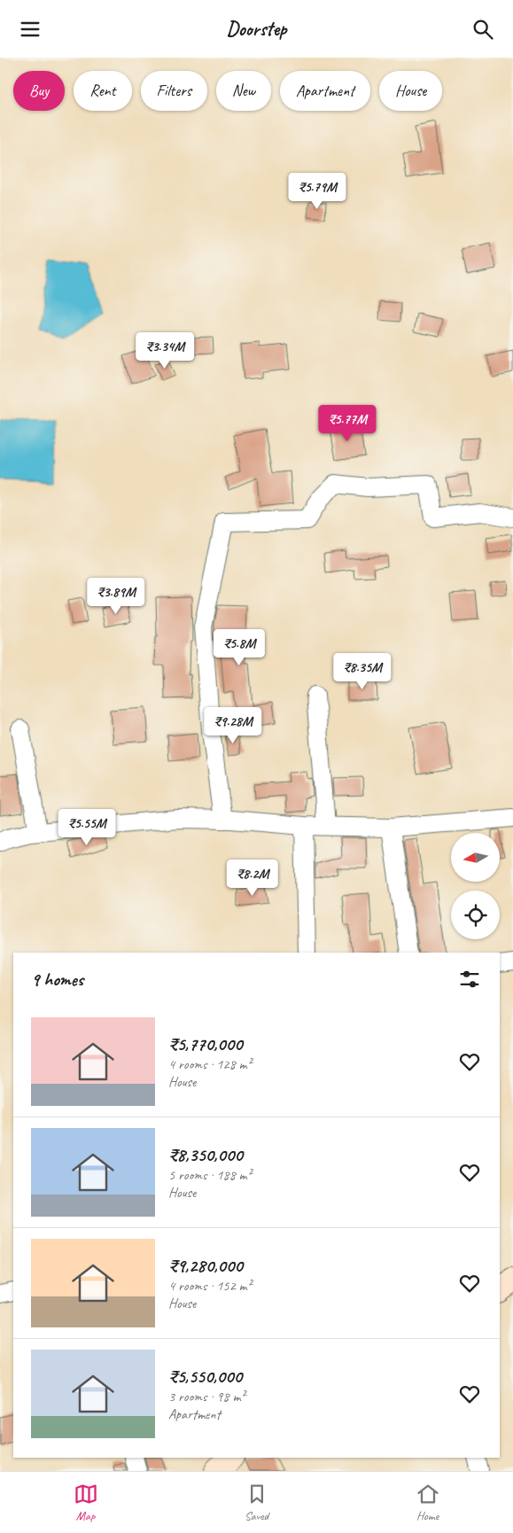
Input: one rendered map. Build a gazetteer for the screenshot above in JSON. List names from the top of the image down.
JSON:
{
  "north": "left",
  "page": {
    "header": "Doorstep",
    "chip": [
      "Buy",
      "Rent",
      "Filters",
      "New",
      "Apartment",
      "House"
    ],
    "price": [
      "₹5.79M",
      "₹3.34M",
      "₹5.77M",
      "₹3.89M",
      "₹5.8M",
      "₹8.35M",
      "₹9.28M",
      "₹5.55M",
      "₹8.2M"
    ],
    "heading": "9 homes",
    "list": [
      {
        "name": "₹5,770,000",
        "note": "4 rooms · 128 m² · House"
      },
      {
        "name": "₹8,350,000",
        "note": "5 rooms · 188 m² · House"
      },
      {
        "name": "₹9,280,000",
        "note": "4 rooms · 152 m² · House"
      },
      {
        "name": "₹5,550,000",
        "note": "3 rooms · 98 m² · Apartment"
      }
    ],
    "tabs": ["Map", "Saved", "Home"]
  }
}
